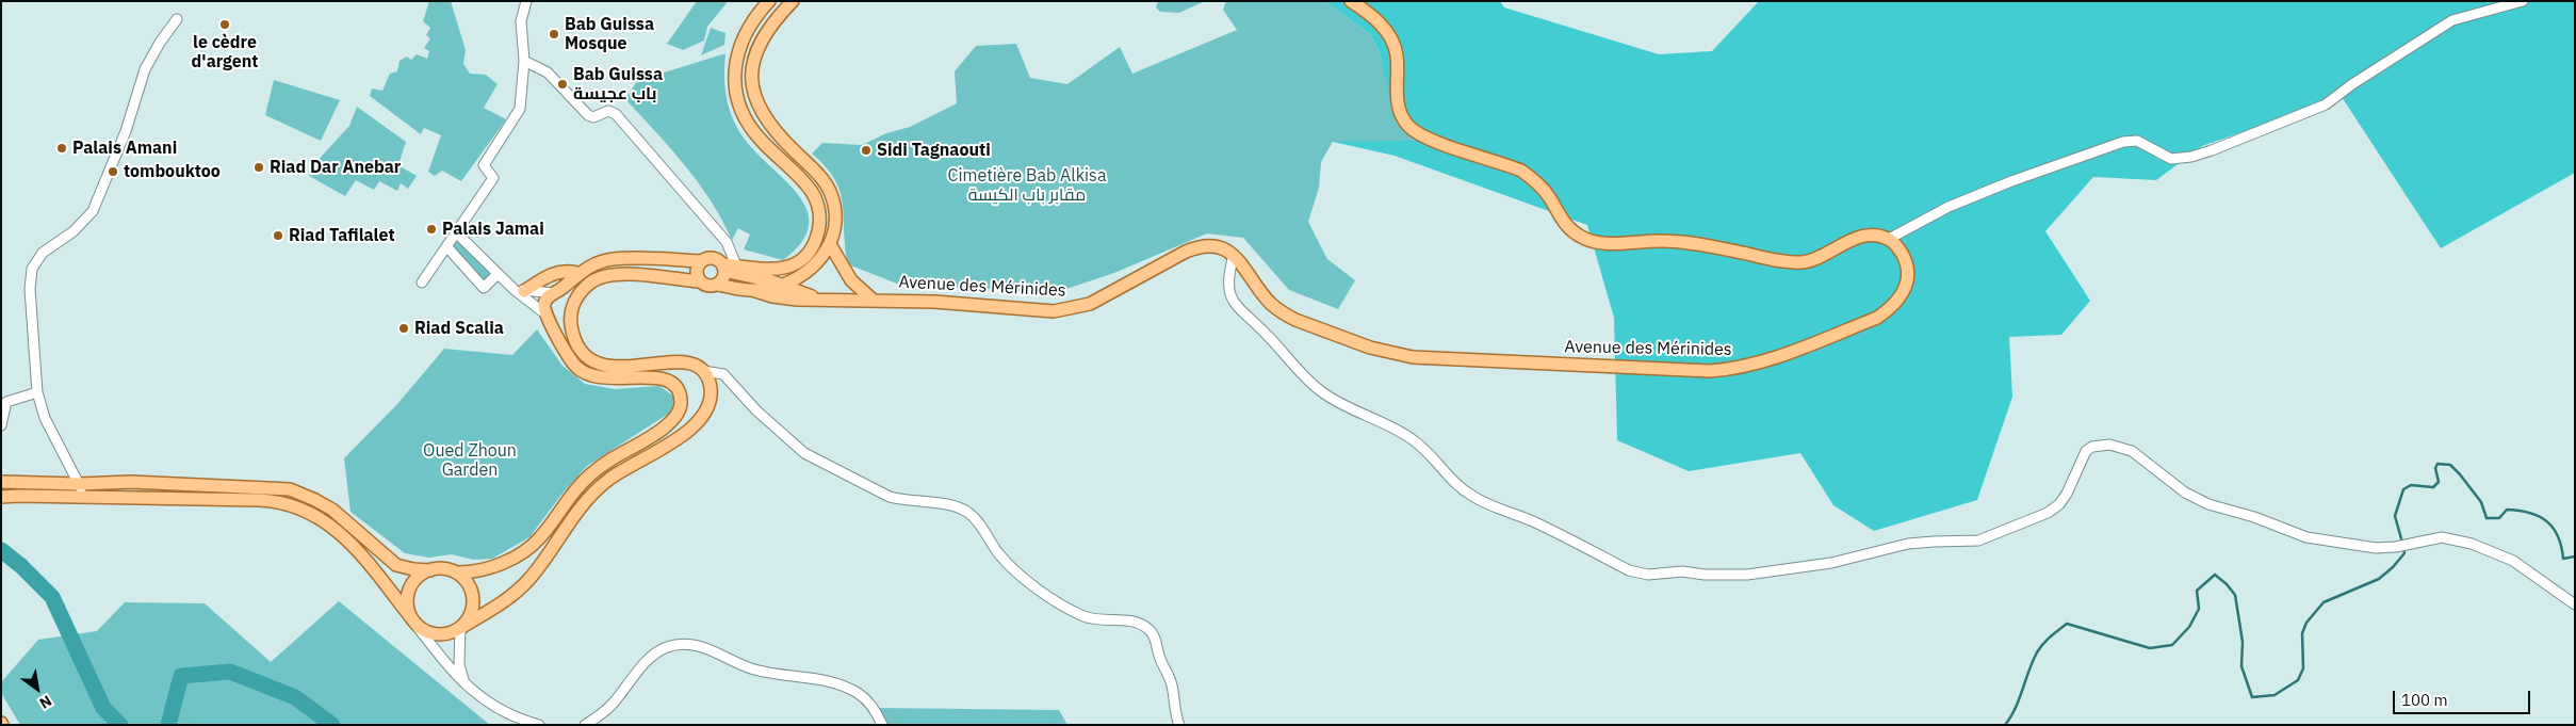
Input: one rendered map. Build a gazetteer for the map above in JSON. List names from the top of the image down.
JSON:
{
  "streets": {
    "main road": ["Avenue des Mérinides"]
  },
  "parks": ["Cimetière Bab Alkisa مقابر باب الكيسة", "Oued Zhoun Garden"],
  "places": [
    "le cèdre d'argent",
    "Bab Guissa Mosque",
    "Bab Guissa باب عجيسة",
    "Palais Amani",
    "Sidi Tagnaouti",
    "Riad Dar Anebar",
    "tombouktoo",
    "Palais Jamai",
    "Riad Tafilalet",
    "Riad Scalia"
  ],
  "scale_bar": "100 m",
  "north": "bottom right"
}
